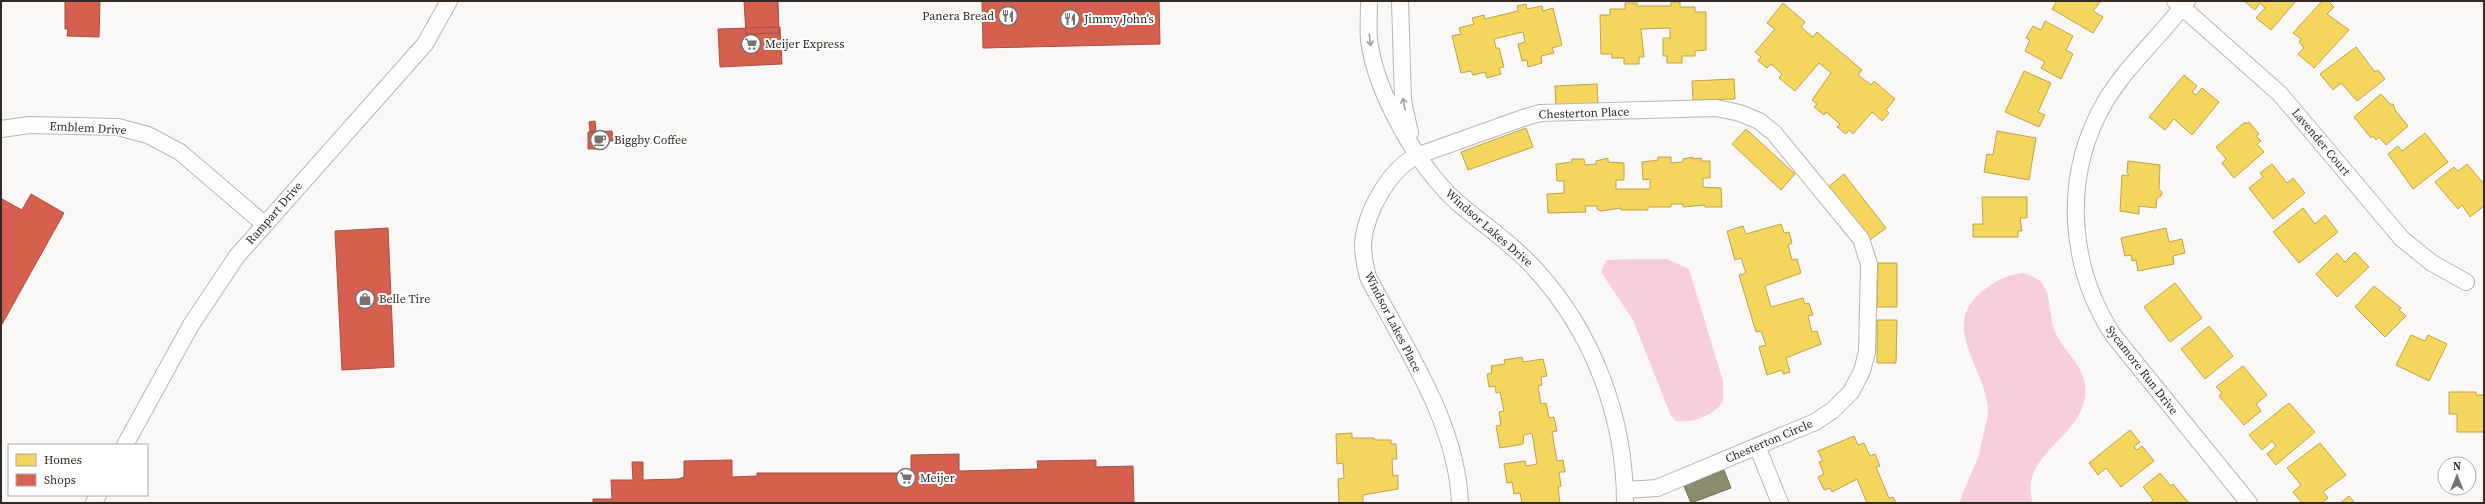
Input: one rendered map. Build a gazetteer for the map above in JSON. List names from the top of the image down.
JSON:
{
  "streets": {
    "street": [
      "Chesterton Place",
      "Emblem Drive",
      "Lavender Court",
      "Rampart Drive",
      "Windsor Lakes Drive",
      "Windsor Lakes Place",
      "Sycamore Run Drive",
      "Chesterton Circle"
    ]
  },
  "crossings": [
    ["Chesterton Place", "Windsor Lakes Drive"],
    ["Chesterton Place", "Windsor Lakes Place"],
    ["Chesterton Place", "Chesterton Circle"],
    ["Emblem Drive", "Rampart Drive"],
    ["Lavender Court", "Sycamore Run Drive"],
    ["Windsor Lakes Drive", "Windsor Lakes Place"],
    ["Windsor Lakes Drive", "Chesterton Circle"]
  ],
  "places": {
    "restaurant": ["Panera Bread", "Jimmy John's"],
    "supermarket": ["Meijer Express", "Meijer"],
    "cafe": ["Biggby Coffee"],
    "shop": ["Belle Tire"]
  },
  "legend": ["Homes", "Shops"],
  "north": "top"
}
